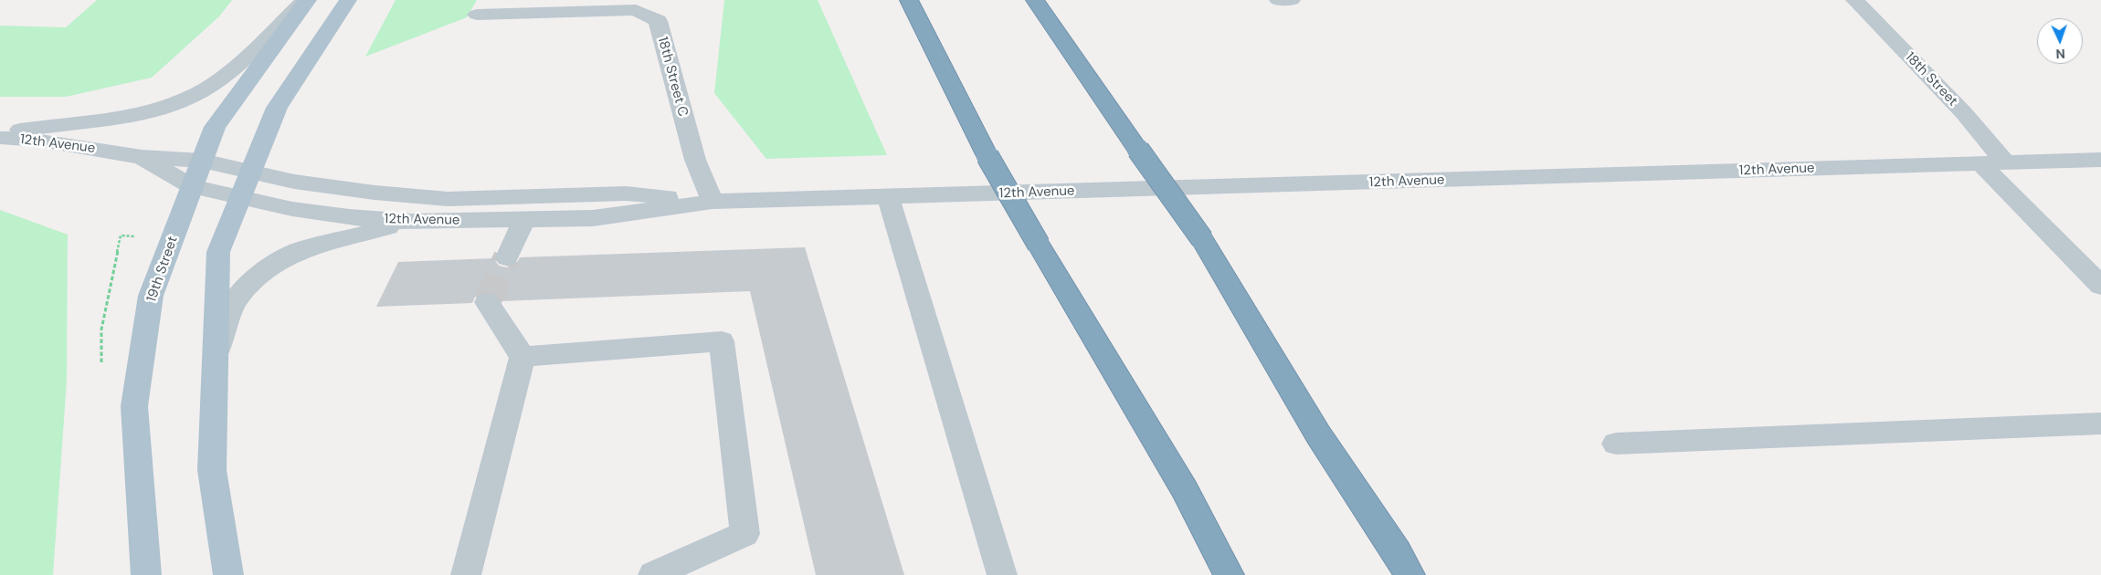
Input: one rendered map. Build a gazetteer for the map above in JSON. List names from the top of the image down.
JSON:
{
  "streets": {
    "main road": ["19th Street"],
    "street": ["18th Street C", "18th Street", "12th Avenue"]
  },
  "crossings": [
    ["18th Street C", "12th Avenue"],
    ["18th Street", "12th Avenue"],
    ["12th Avenue", "19th Street"]
  ],
  "north": "bottom"
}
